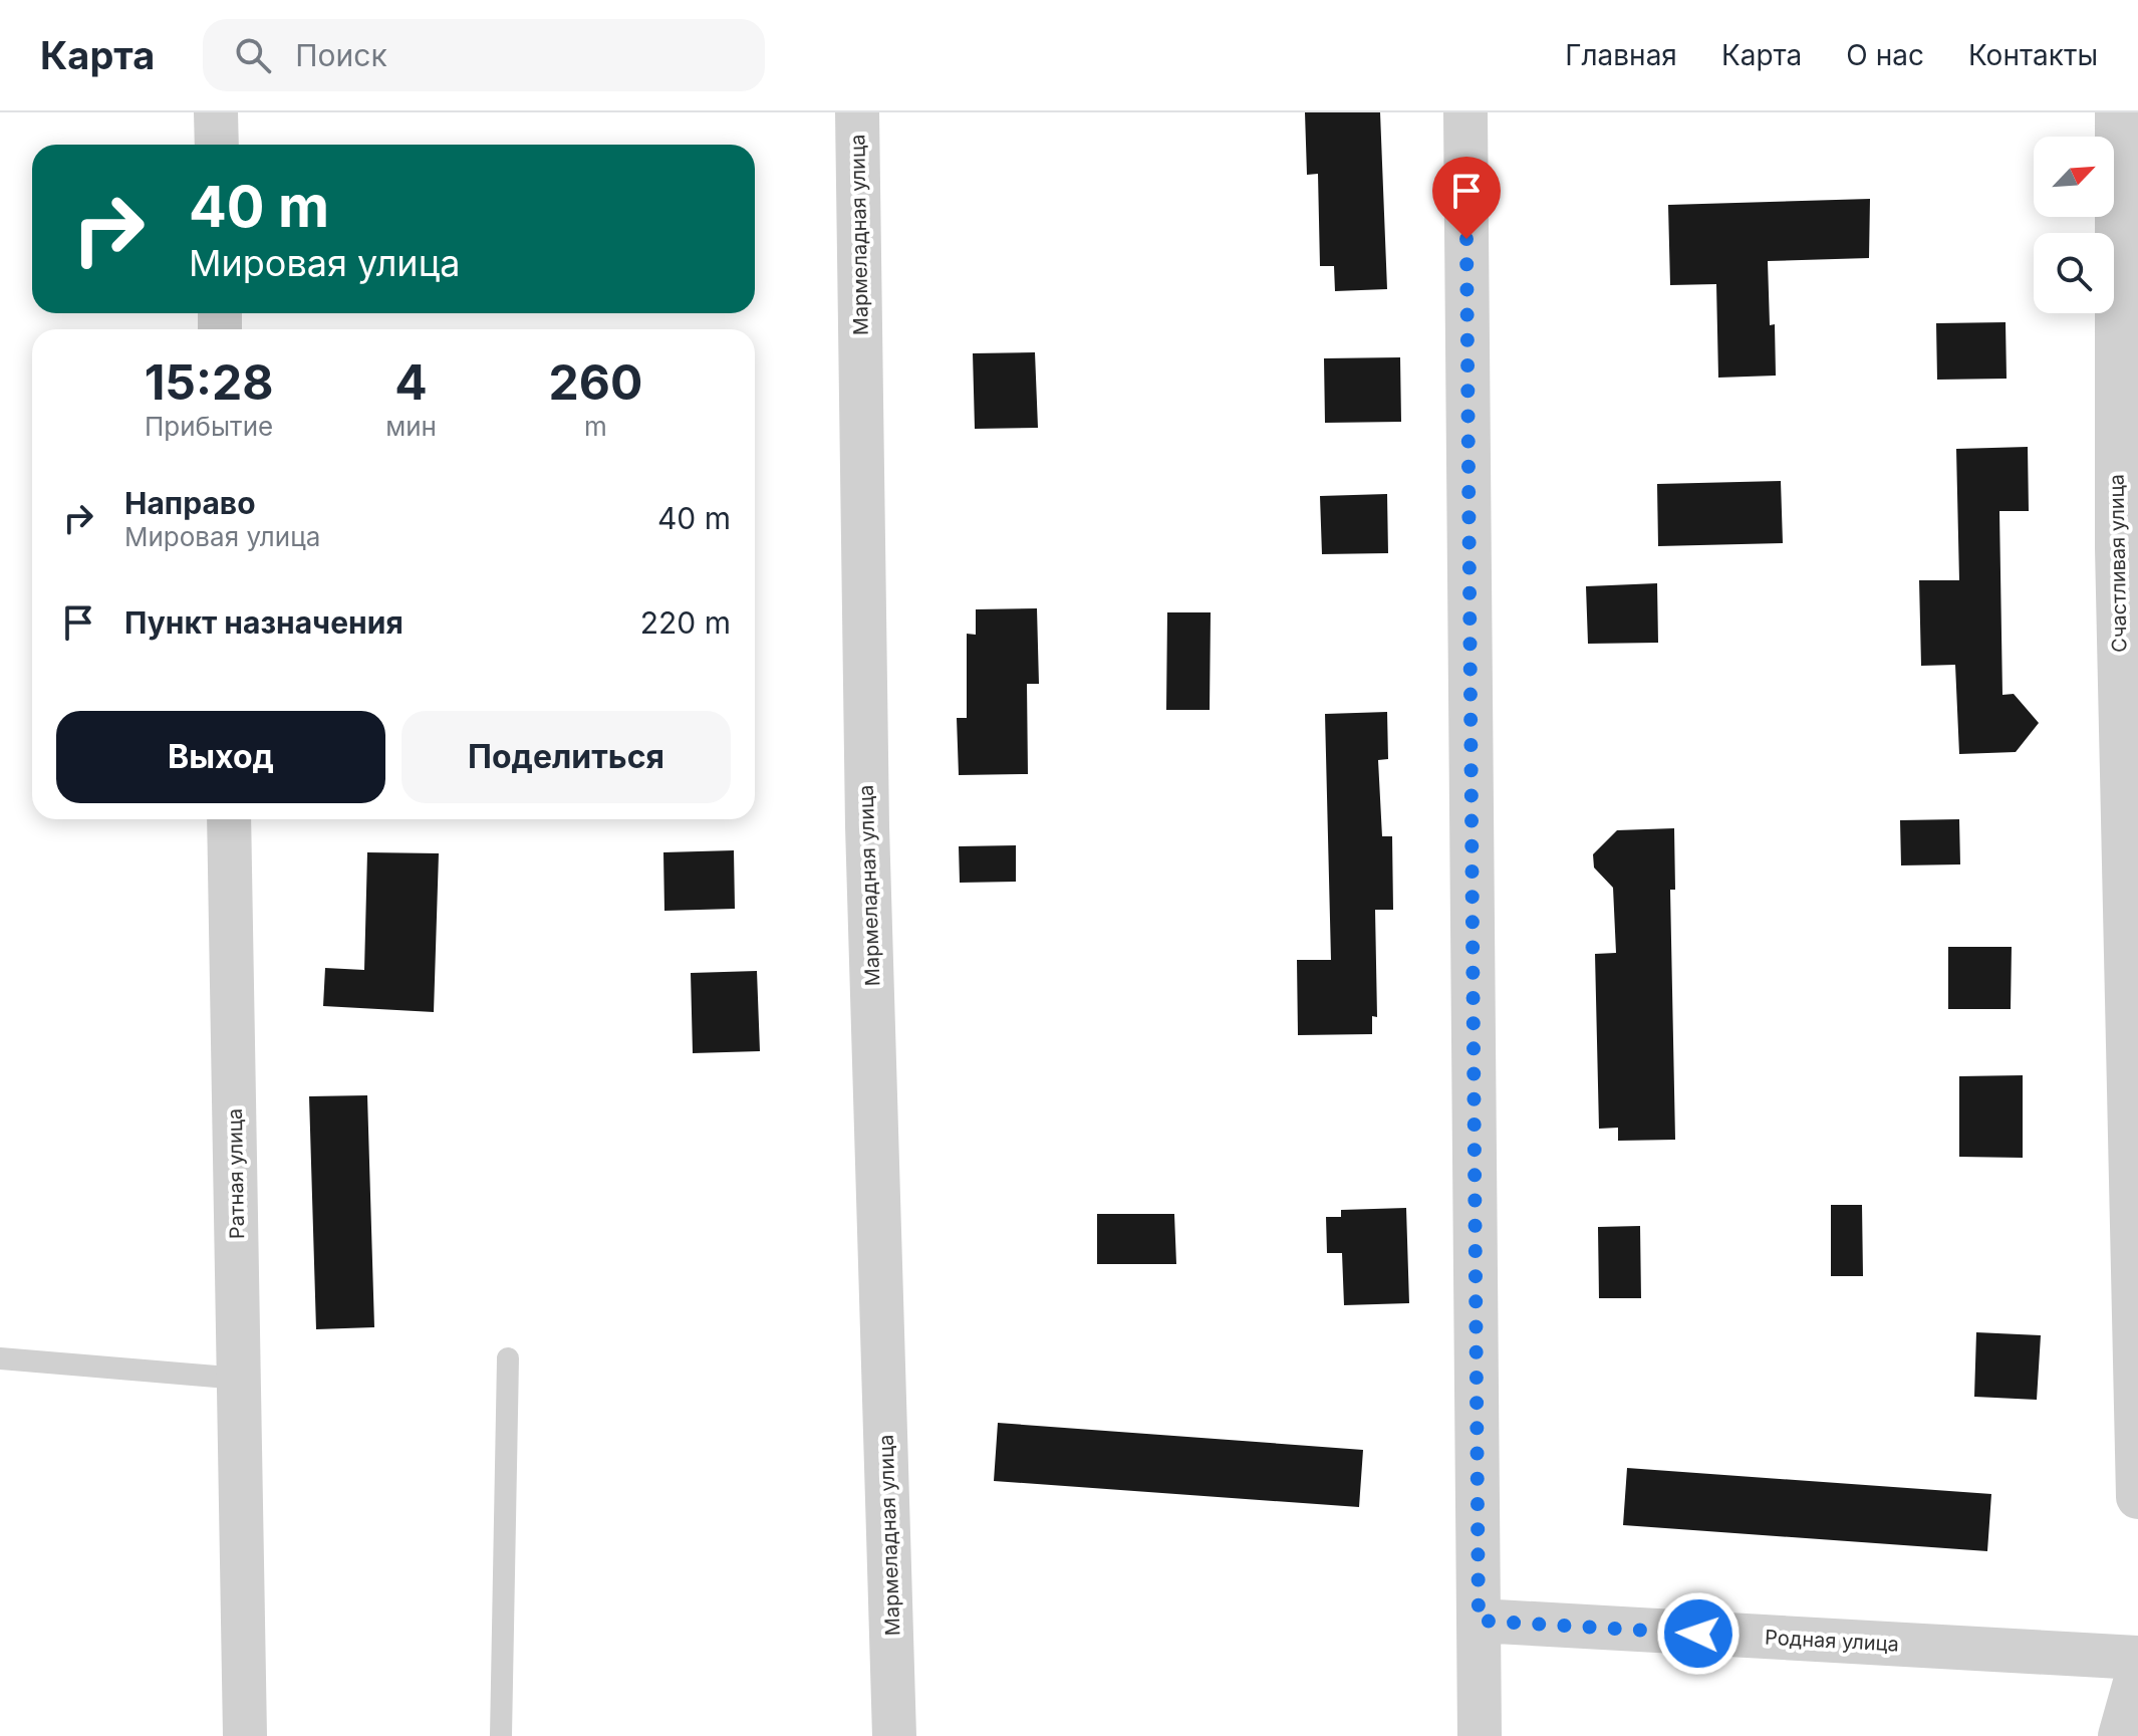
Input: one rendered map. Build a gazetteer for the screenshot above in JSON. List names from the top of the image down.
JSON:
{
  "streets": {
    "street": [
      "Мармеладная улица",
      "Счастливая улица",
      "Ратная улица",
      "Родная улица"
    ]
  },
  "north": "top right",
  "page": {
    "header": "Карта",
    "search": "Поиск",
    "nav": [
      "Главная",
      "Карта",
      "О нас",
      "Контакты"
    ],
    "turn": ["40 m", "Мировая улица"],
    "eta": [
      "15:28",
      "Прибытие",
      "4",
      "мин",
      "260",
      "m"
    ],
    "list": [
      {
        "name": "Направо",
        "note": "Мировая улица",
        "value": "40 m"
      },
      {
        "name": "Пункт назначения",
        "value": "220 m"
      }
    ],
    "buttons": ["Выход", "Поделиться"]
  }
}
